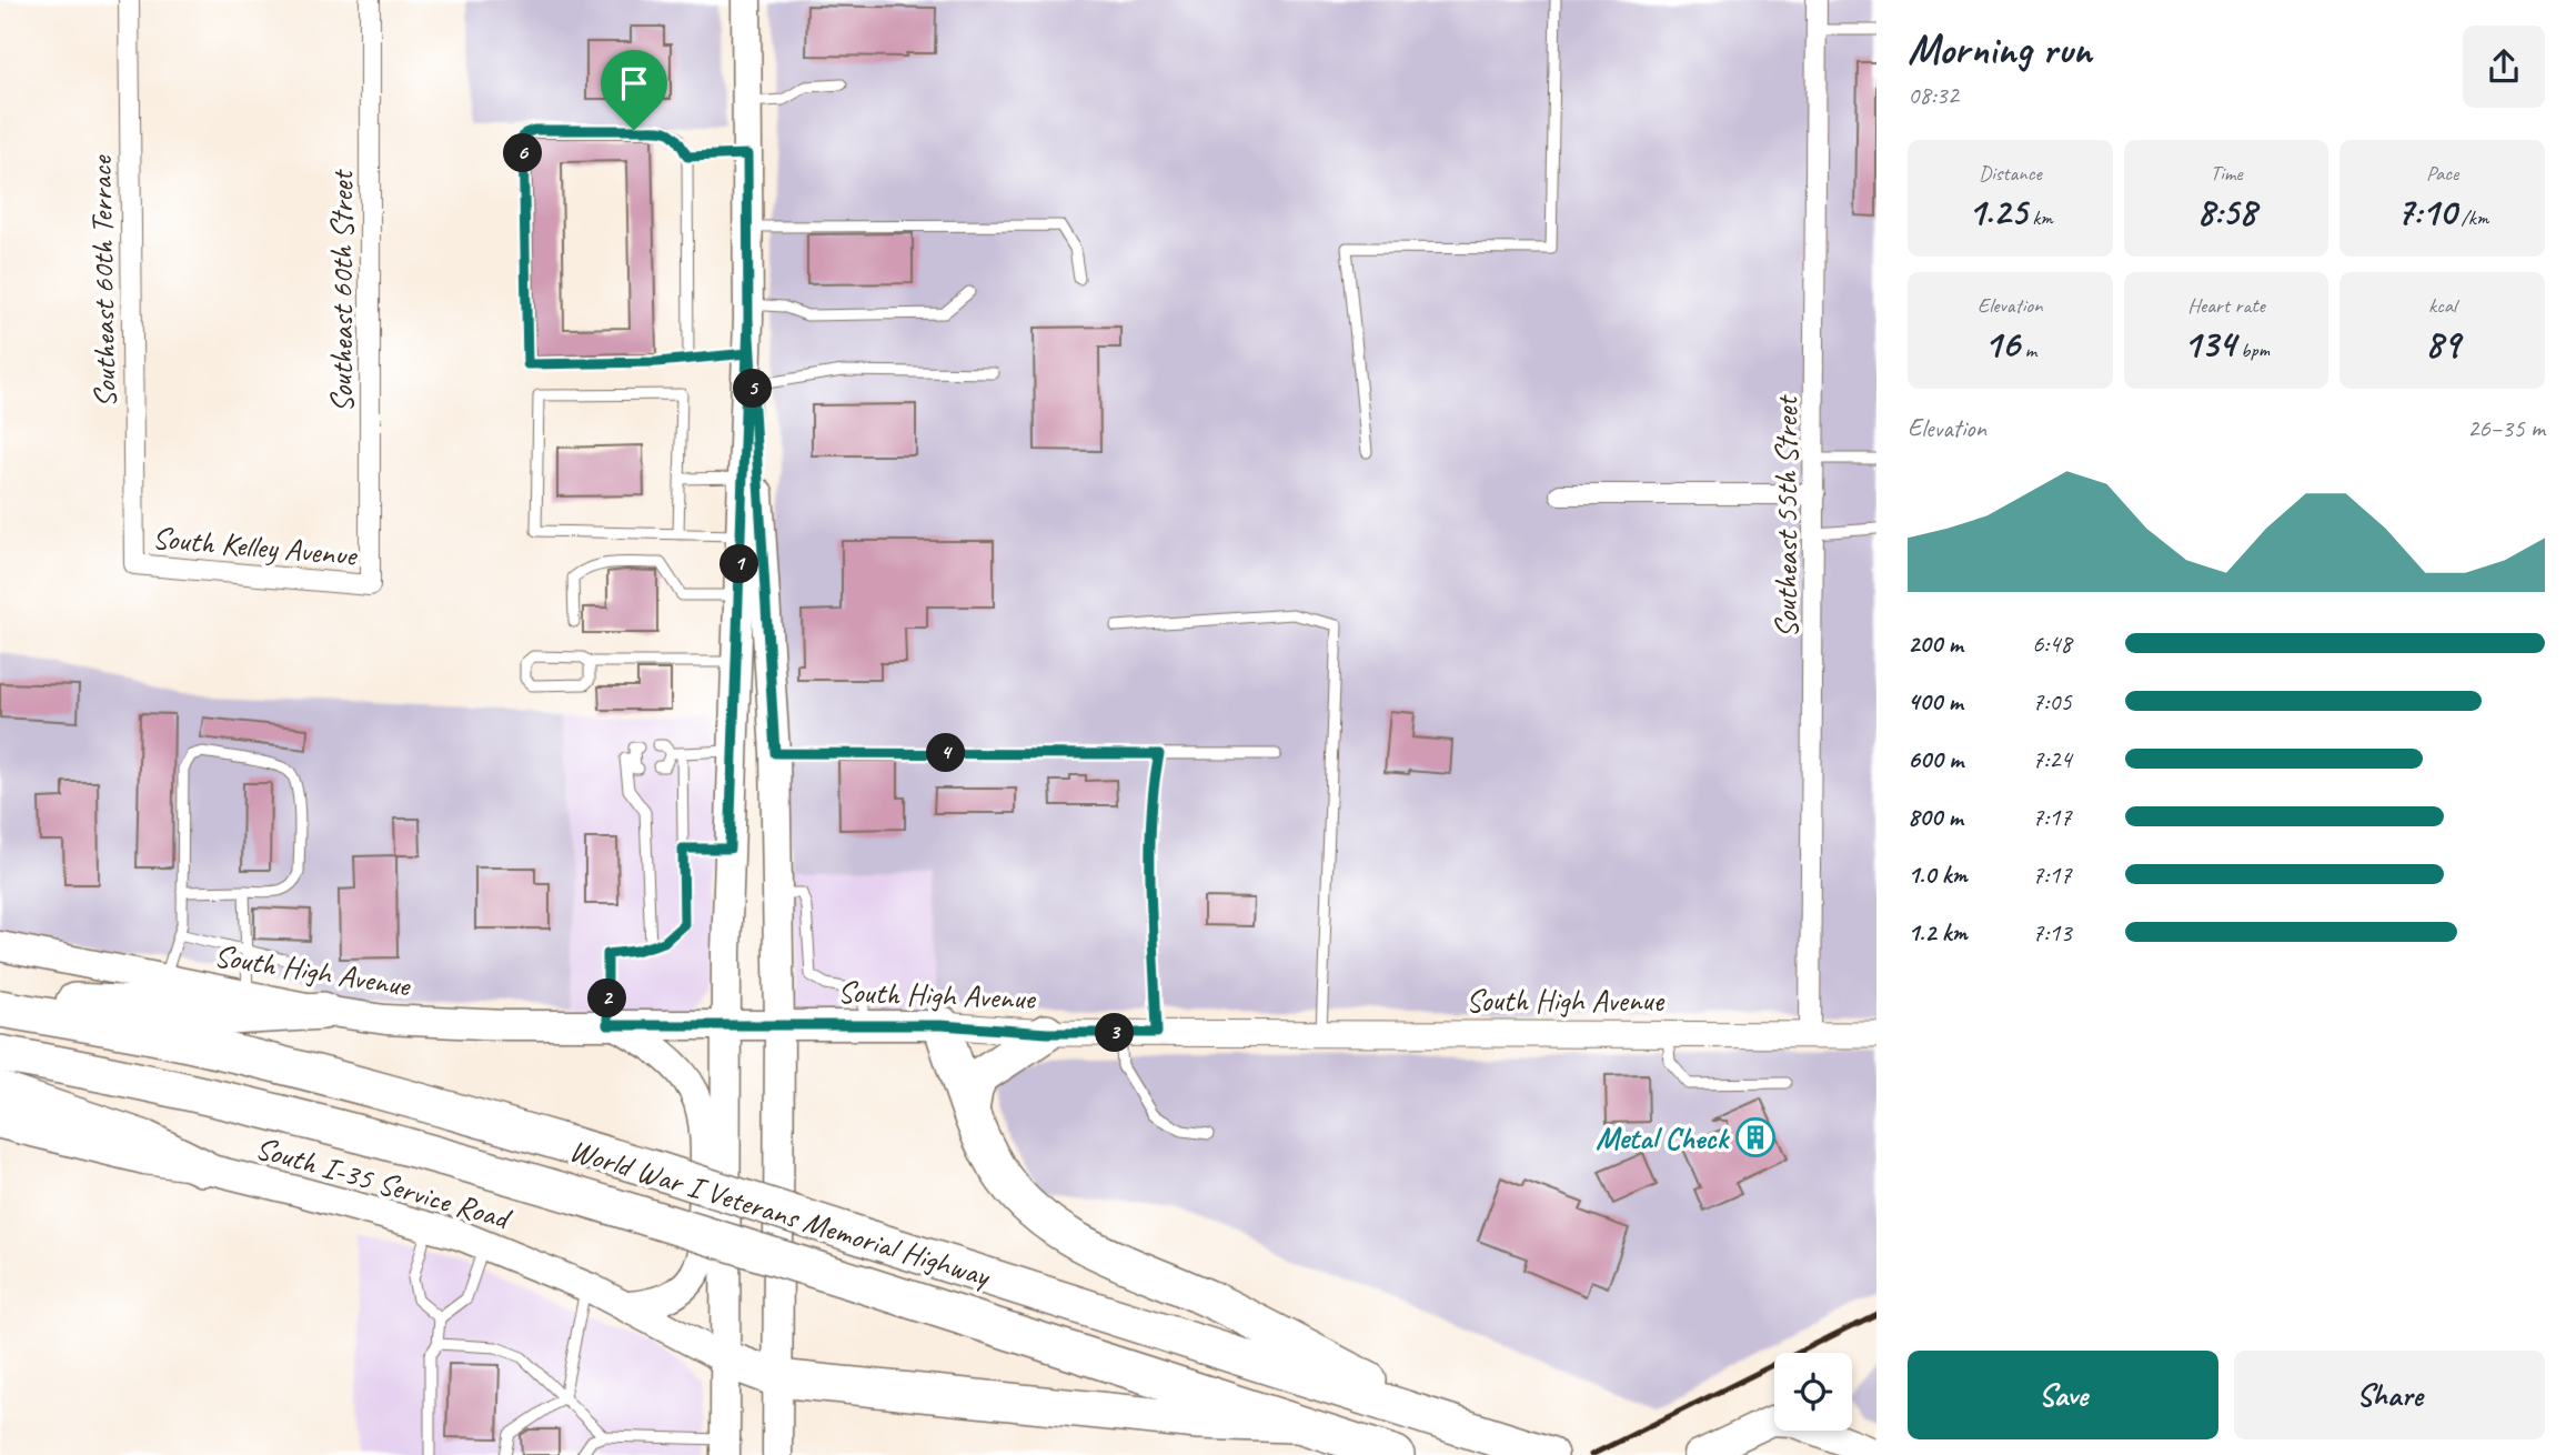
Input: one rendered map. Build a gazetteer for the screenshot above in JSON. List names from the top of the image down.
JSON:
{
  "streets": {
    "highway": ["World War I Veterans Memorial Highway"],
    "main road": ["South High Avenue", "South I-35 Service Road"],
    "street": [
      "Southeast 60th Terrace",
      "Southeast 60th Street",
      "Southeast 55th Street",
      "South Kelley Avenue"
    ]
  },
  "crossings": [
    ["Southeast 60th Terrace", "South Kelley Avenue"],
    ["Southeast 60th Street", "South Kelley Avenue"],
    ["Southeast 55th Street", "South High Avenue"]
  ],
  "places": {
    "building": ["Metal Check"]
  },
  "page": {
    "heading": ["Morning run", "08:32"],
    "stats": [
      ["Distance", "1.25 km"],
      ["Time", "8:58"],
      ["Pace", "7:10 /km"],
      ["Elevation", "16 m"],
      ["Heart rate", "134 bpm"],
      ["kcal", "89"]
    ],
    "pins": [
      "6",
      "5",
      "1",
      "4",
      "2",
      "3"
    ],
    "chart": ["Elevation", "26–35 m"],
    "list": [
      {
        "name": "200 m",
        "note": "6:48"
      },
      {
        "name": "400 m",
        "note": "7:05"
      },
      {
        "name": "600 m",
        "note": "7:24"
      },
      {
        "name": "800 m",
        "note": "7:17"
      },
      {
        "name": "1.0 km",
        "note": "7:17"
      },
      {
        "name": "1.2 km",
        "note": "7:13"
      }
    ],
    "buttons": ["Save", "Share"]
  }
}
